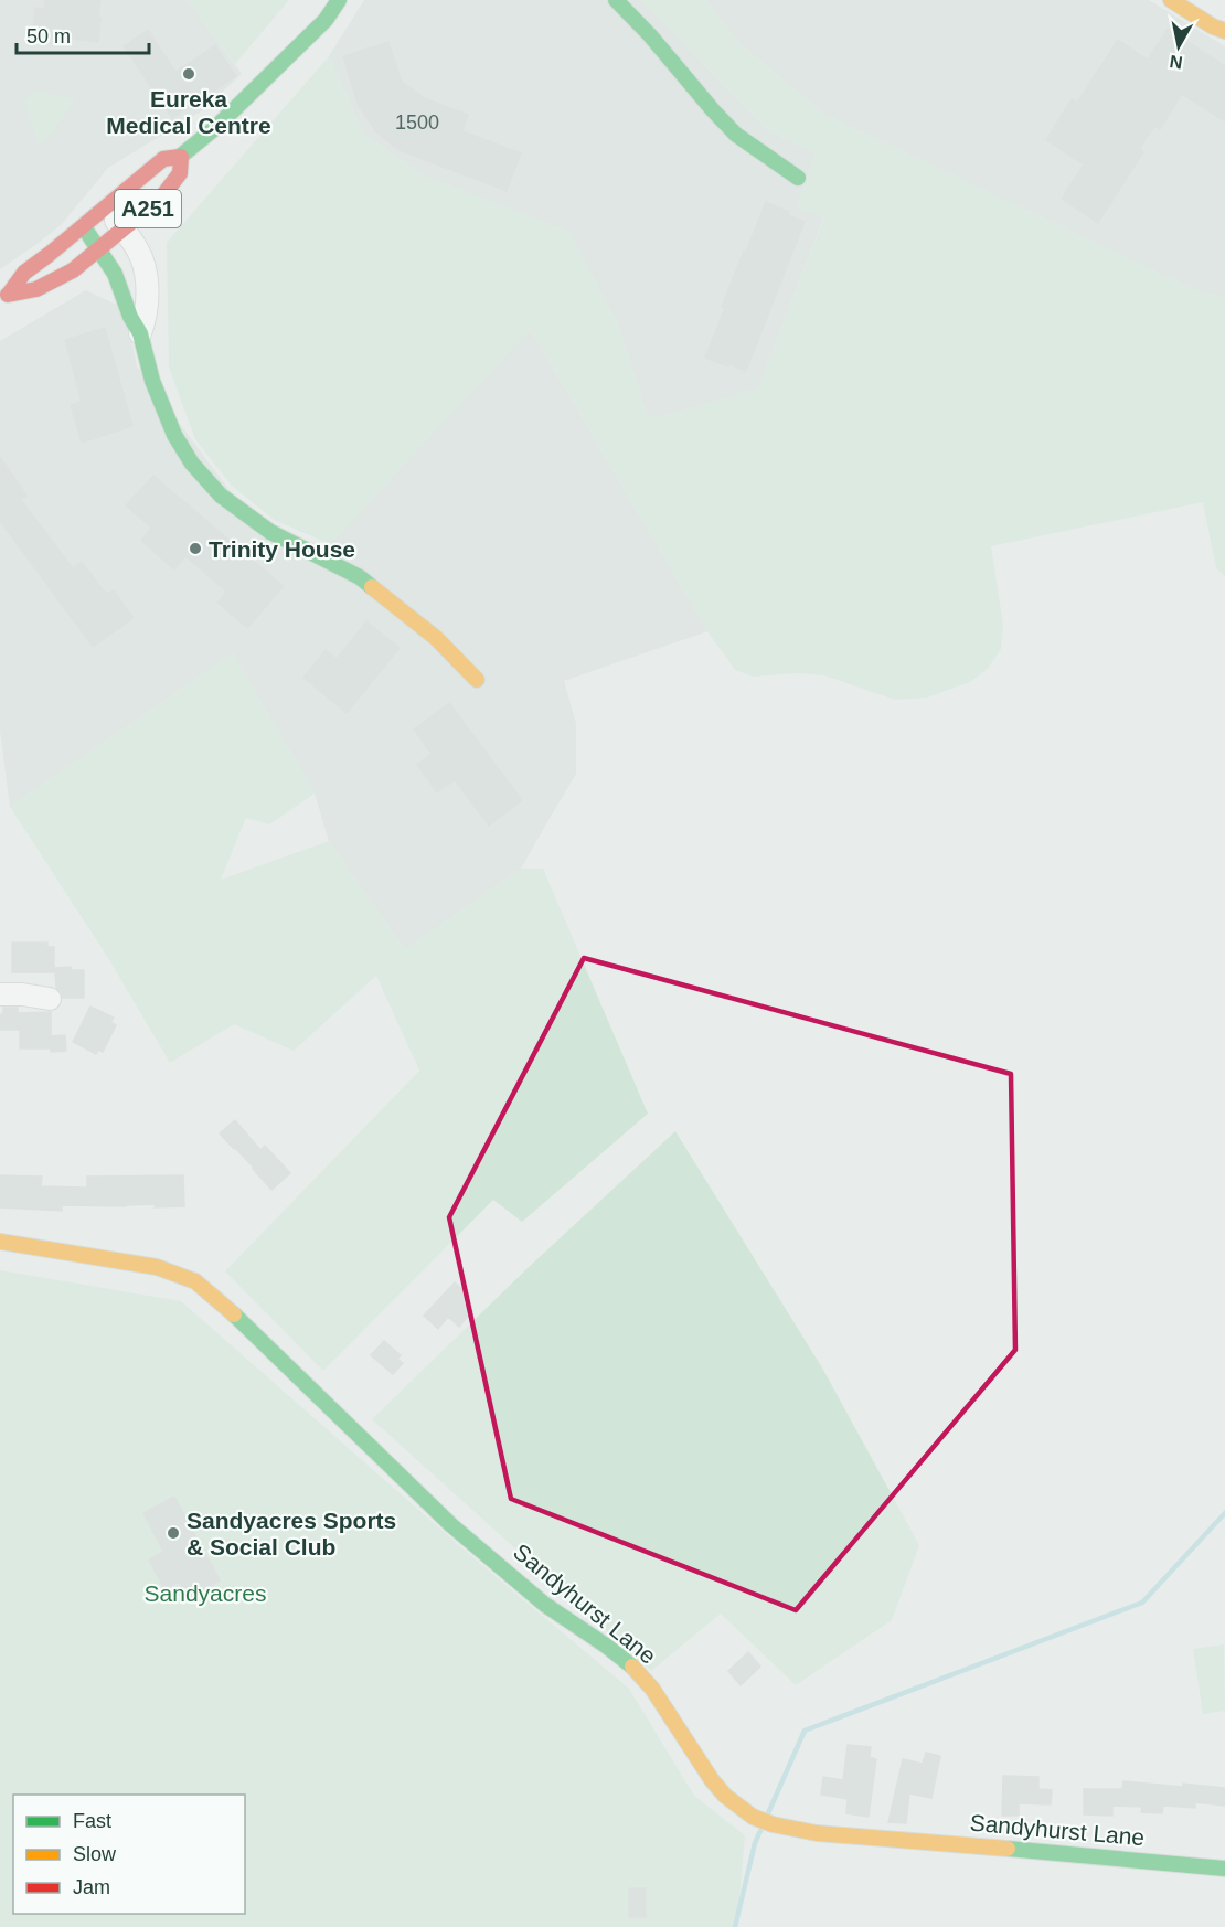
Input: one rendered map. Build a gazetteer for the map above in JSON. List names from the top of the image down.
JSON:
{
  "streets": {
    "street": ["A251", "Sandyhurst Lane"]
  },
  "parks": ["Sandyacres"],
  "places": ["Eureka Medical Centre", "Trinity House", "Sandyacres Sports & Social Club"],
  "house_numbers": ["1500"],
  "legend": ["Fast", "Slow", "Jam"],
  "scale_bar": "50 m",
  "north": "bottom"
}
